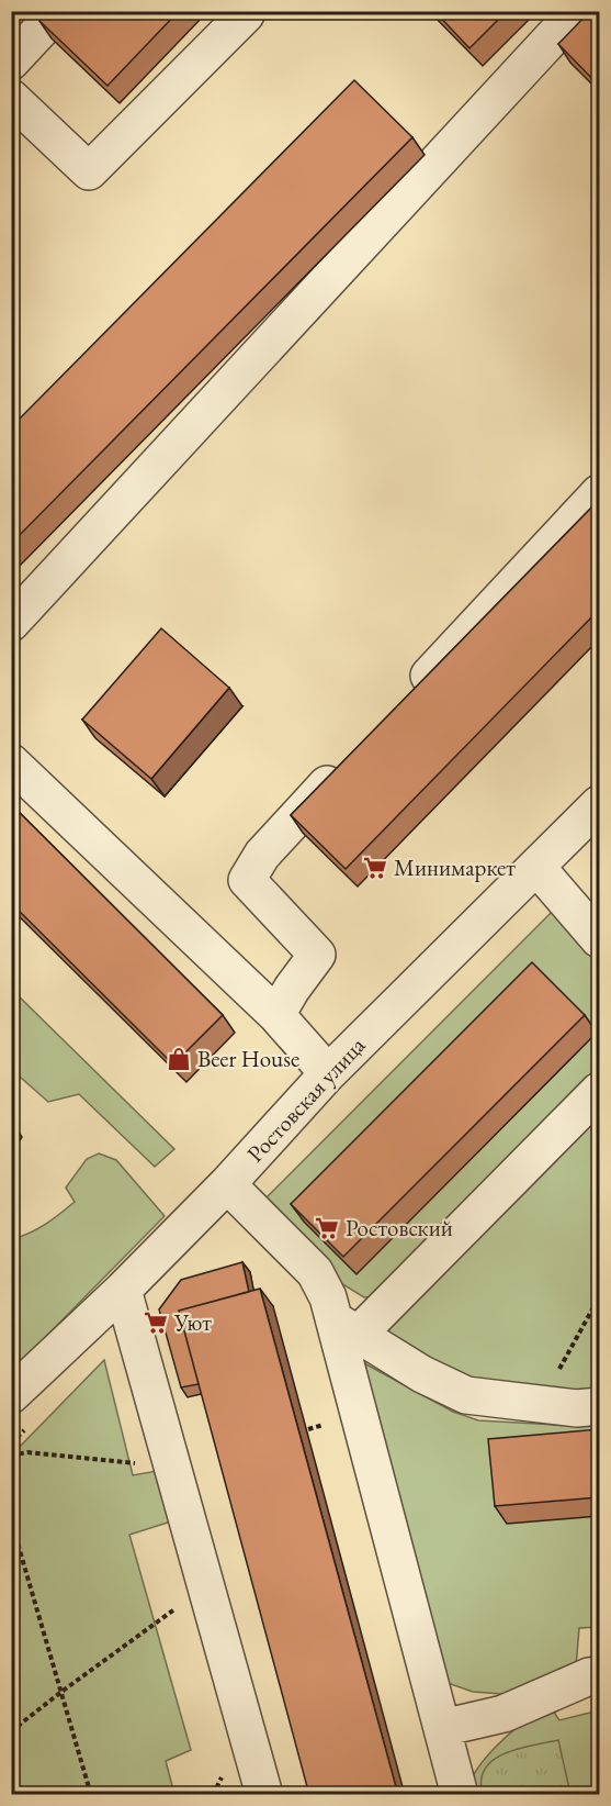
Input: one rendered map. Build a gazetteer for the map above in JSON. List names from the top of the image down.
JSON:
{
  "streets": {
    "street": ["Ростовская улица"]
  },
  "places": {
    "supermarket": ["Минимаркет", "Ростовский", "Уют"],
    "shop": ["Beer House"]
  }
}
